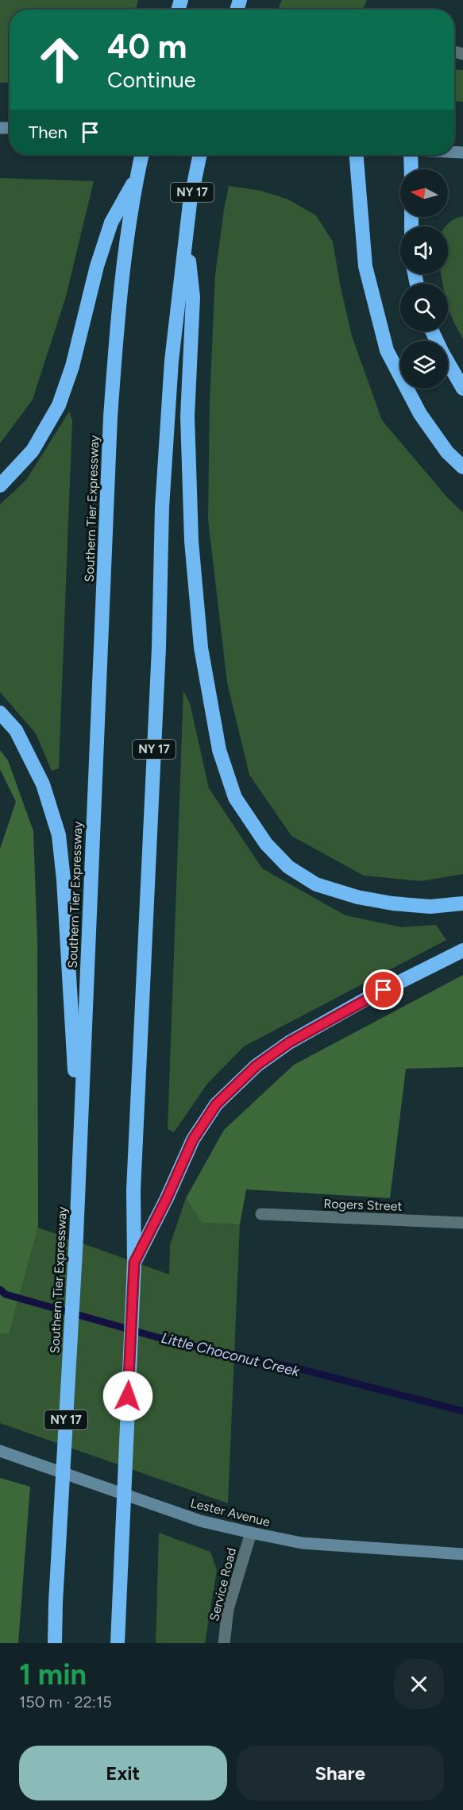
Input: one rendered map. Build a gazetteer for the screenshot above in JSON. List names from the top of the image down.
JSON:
{
  "streets": {
    "highway": ["NY 17", "Southern Tier Expressway"],
    "street": ["Rogers Street", "Lester Avenue", "Service Road"]
  },
  "crossings": [
    ["Lester Avenue", "Service Road"]
  ],
  "water": ["Little Choconut Creek"],
  "north": "left",
  "page": {
    "turn": ["40 m", "Continue"],
    "then": "Then",
    "heading": ["1 min", "150 m · 22:15"],
    "buttons": ["Exit", "Share"]
  }
}
